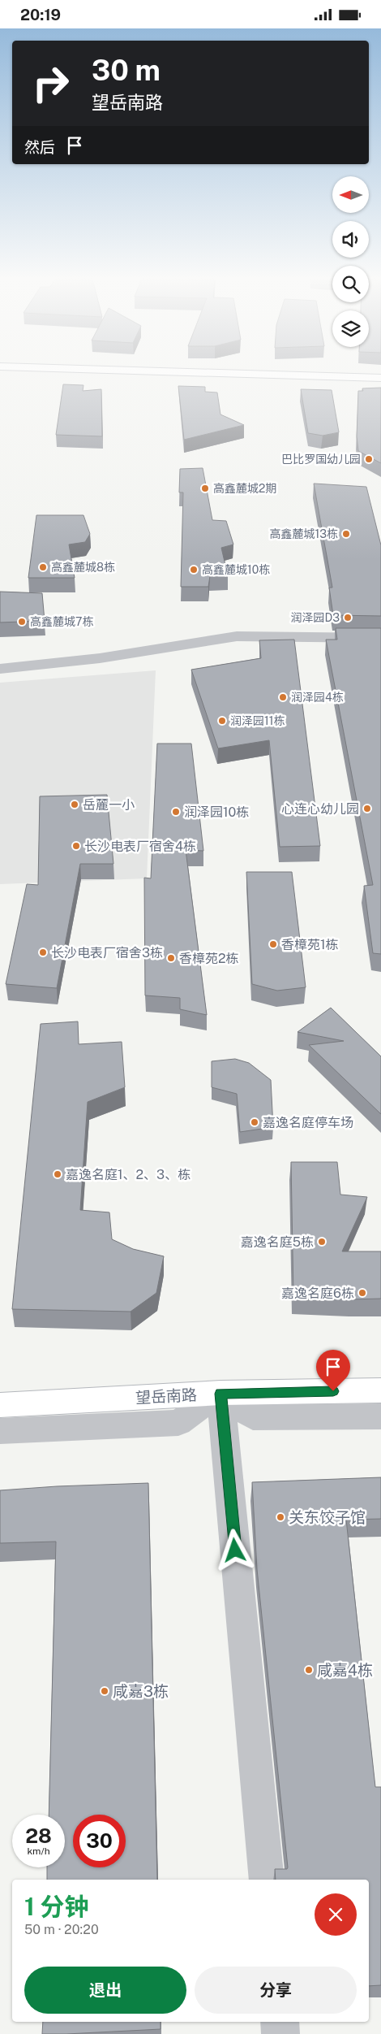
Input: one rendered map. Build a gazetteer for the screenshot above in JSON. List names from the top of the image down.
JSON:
{
  "streets": {
    "street": ["望岳南路"]
  },
  "places": [
    "巴比罗国幼儿园",
    "高鑫麓城2期",
    "高鑫麓城13栋",
    "高鑫麓城8栋",
    "高鑫麓城10栋",
    "润泽园D3",
    "高鑫麓城7栋",
    "润泽园4栋",
    "润泽园11栋",
    "岳麓一小",
    "心连心幼儿园",
    "润泽园10栋",
    "长沙电表厂宿舍4栋",
    "香樟苑1栋",
    "长沙电表厂宿舍3栋",
    "香樟苑2栋",
    "嘉逸名庭停车场",
    "嘉逸名庭1、2、3、栋",
    "嘉逸名庭5栋",
    "嘉逸名庭6栋",
    "关东饺子馆",
    "咸嘉4栋",
    "咸嘉3栋"
  ],
  "north": "left",
  "page": {
    "status": "20:19",
    "turn": ["30 m", "望岳南路"],
    "then": "然后",
    "speed": "28 km/h",
    "limit": "30",
    "heading": ["1 分钟", "50 m · 20:20"],
    "buttons": ["退出", "分享"]
  }
}
